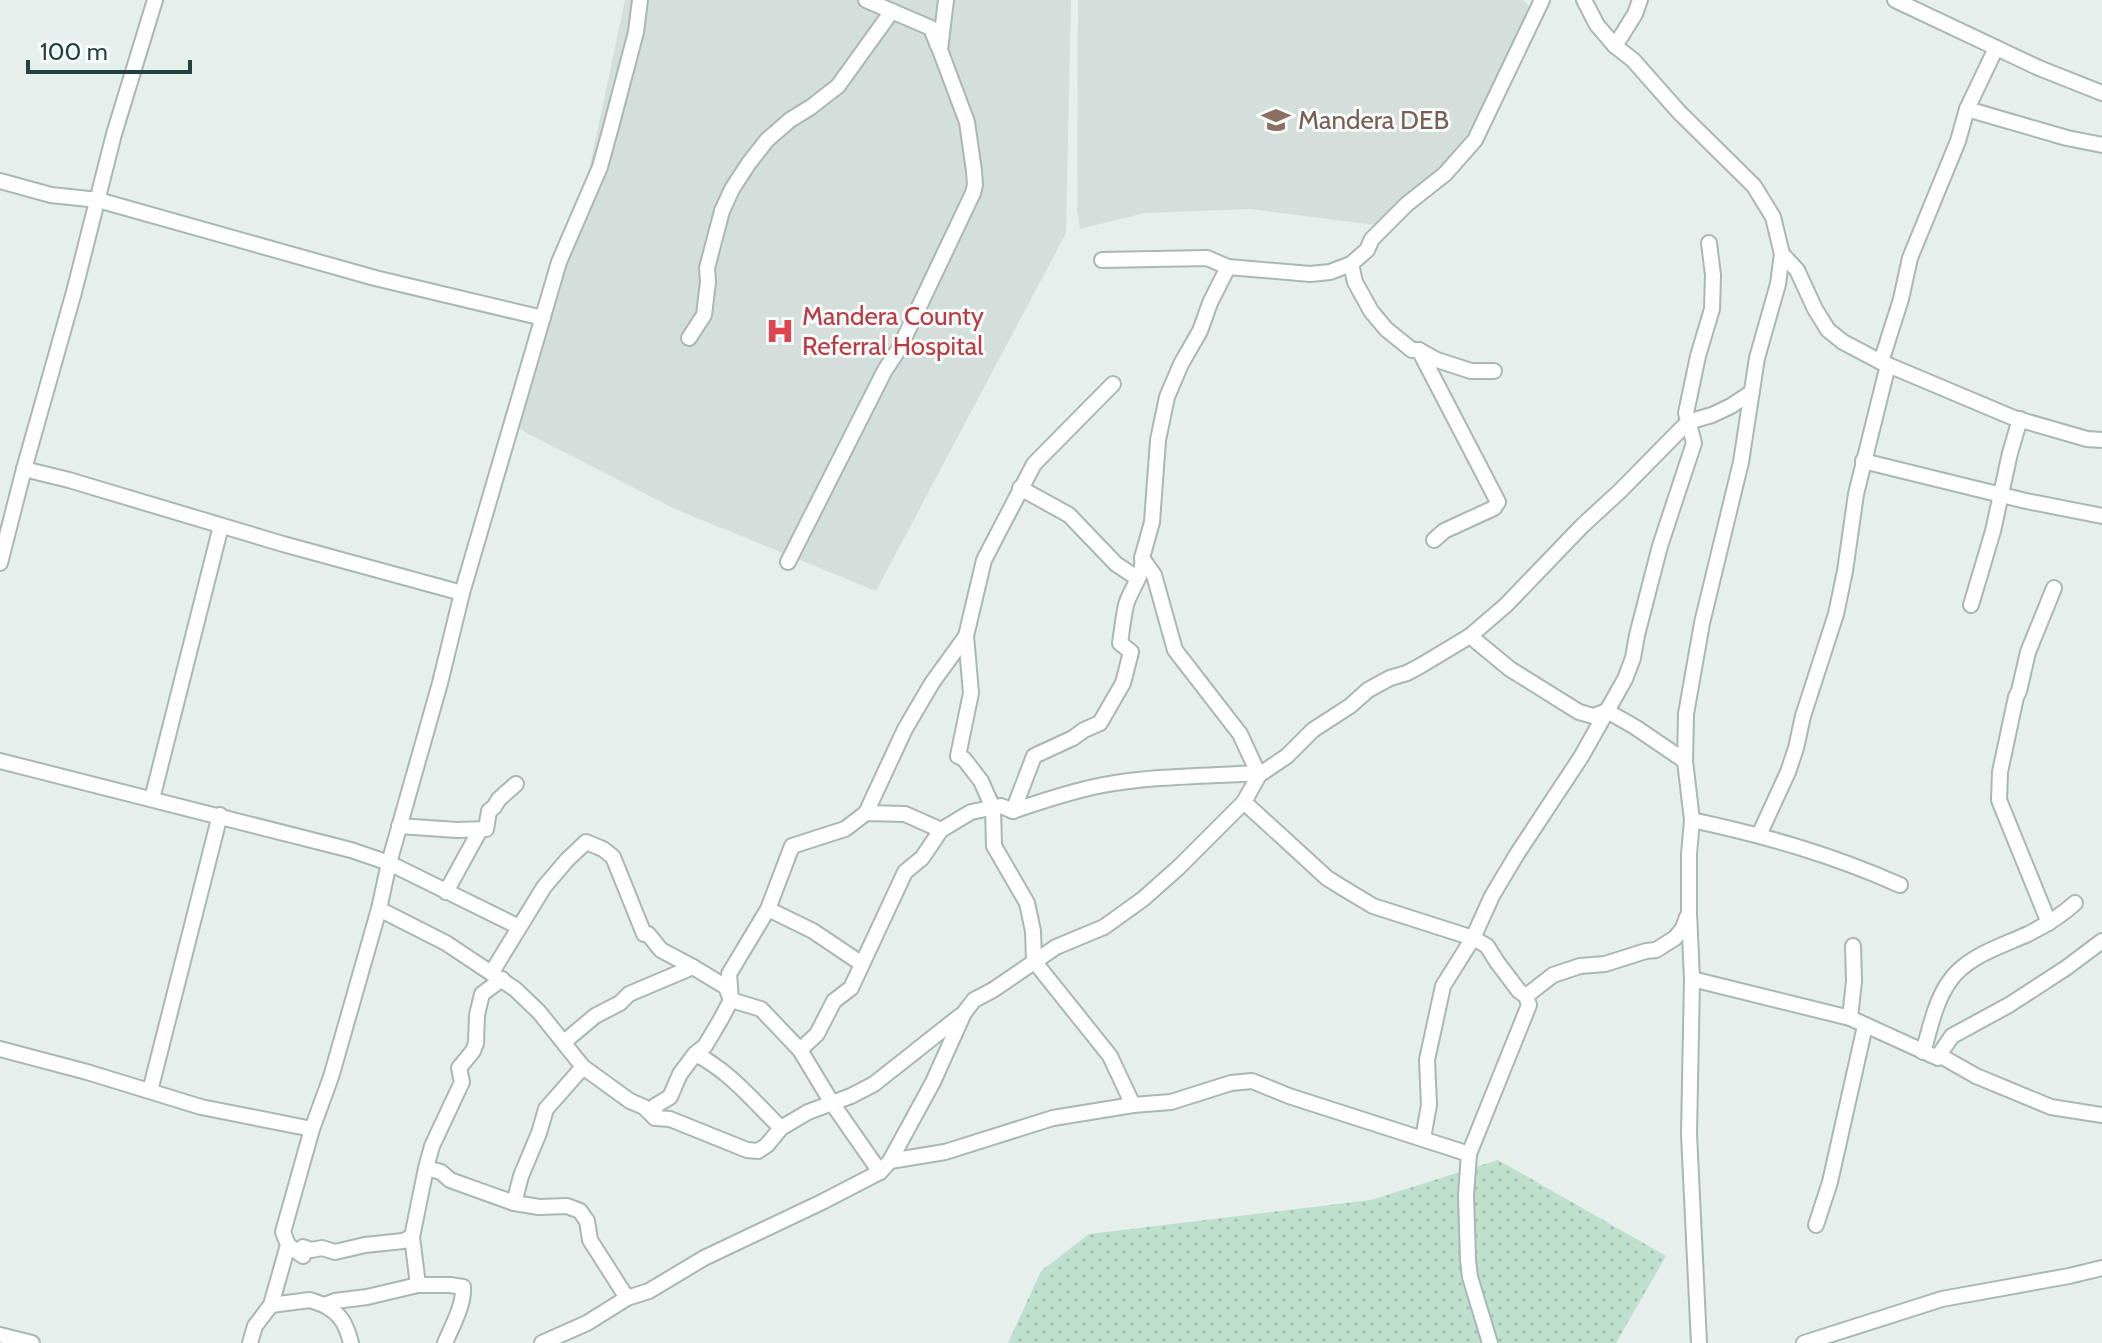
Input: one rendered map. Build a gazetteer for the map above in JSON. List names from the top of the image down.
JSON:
{
  "places": {
    "school or university": ["Mandera DEB"],
    "hospital": ["Mandera County Referral Hospital"]
  },
  "scale_bar": "100 m"
}
